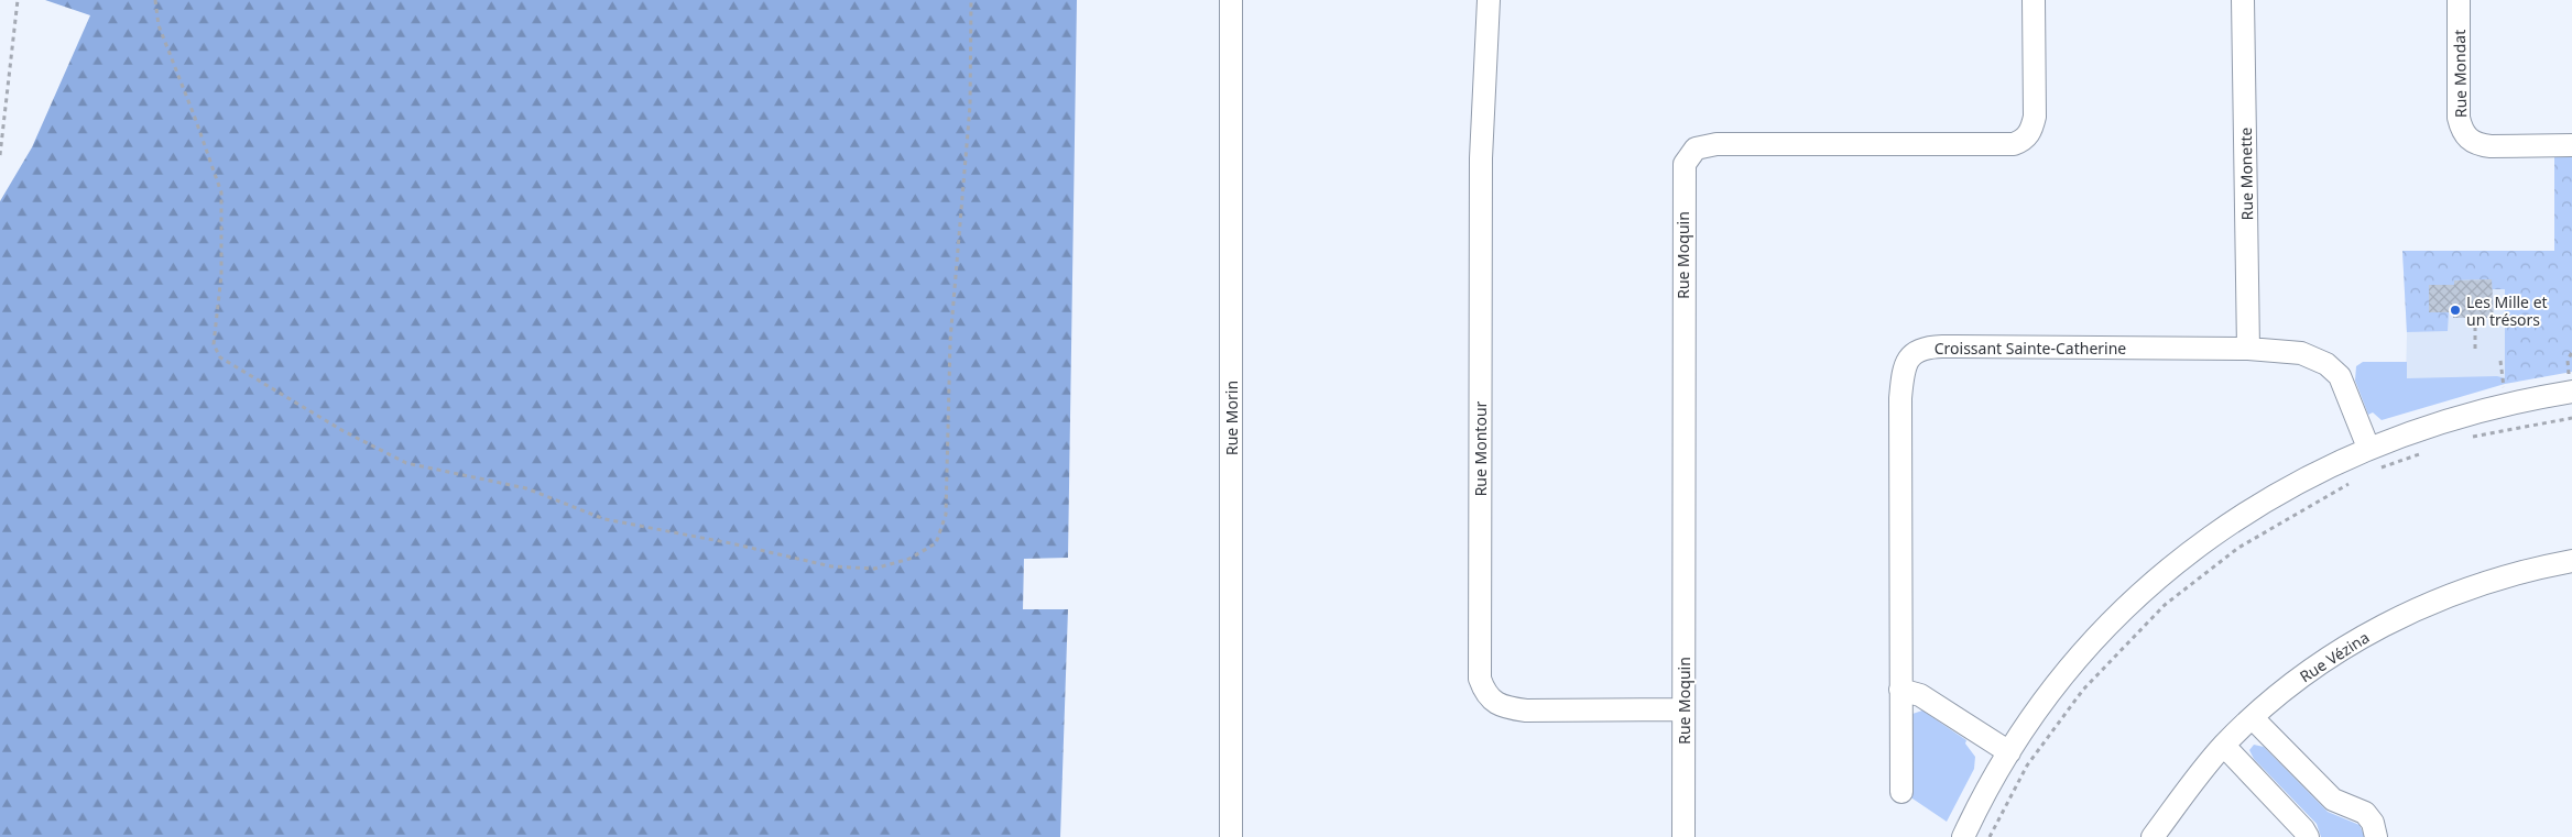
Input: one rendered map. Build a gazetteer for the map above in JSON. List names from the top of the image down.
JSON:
{
  "streets": {
    "street": [
      "Rue Mondat",
      "Rue Monette",
      "Rue Moquin",
      "Croissant Sainte-Catherine",
      "Rue Morin",
      "Rue Montour",
      "Rue Vézina"
    ]
  },
  "crossings": [
    ["Rue Monette", "Croissant Sainte-Catherine"],
    ["Rue Moquin", "Rue Montour"]
  ],
  "places": ["Les Mille et un trésors"]
}
